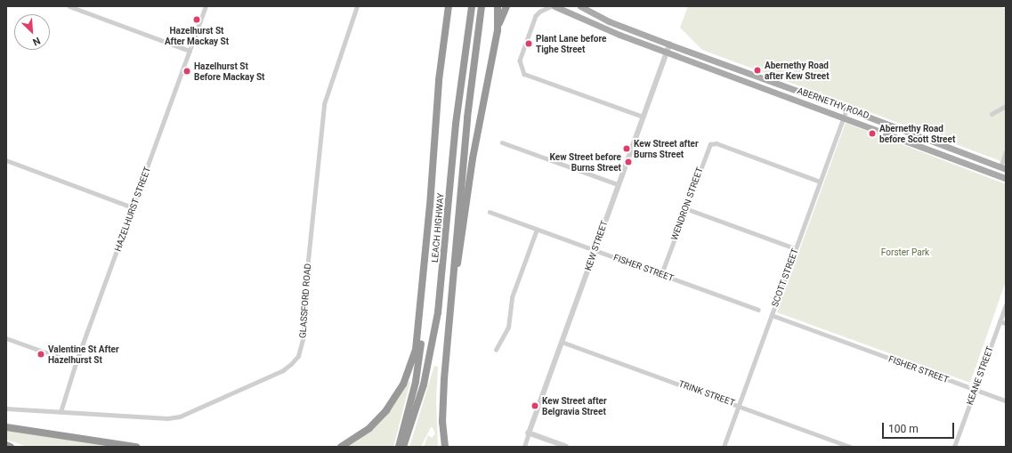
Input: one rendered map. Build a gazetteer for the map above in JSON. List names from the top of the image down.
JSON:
{
  "streets": {
    "highway": ["LEACH HIGHWAY"],
    "main road": ["ABERNETHY ROAD"],
    "street": [
      "WENDRON STREET",
      "HAZELHURST STREET",
      "KEW STREET",
      "FISHER STREET",
      "SCOTT STREET",
      "GLASSFORD ROAD",
      "KEANE STREET",
      "TRINK STREET"
    ]
  },
  "crossings": [
    ["ABERNETHY ROAD", "KEW STREET"],
    ["ABERNETHY ROAD", "SCOTT STREET"],
    ["WENDRON STREET", "FISHER STREET"],
    ["WENDRON STREET", "SCOTT STREET"],
    ["HAZELHURST STREET", "GLASSFORD ROAD"],
    ["KEW STREET", "FISHER STREET"],
    ["KEW STREET", "TRINK STREET"],
    ["FISHER STREET", "SCOTT STREET"],
    ["FISHER STREET", "KEANE STREET"],
    ["SCOTT STREET", "TRINK STREET"]
  ],
  "parks": ["Forster Park"],
  "places": [
    "Hazelhurst St After Mackay St",
    "Plant Lane before Tighe Street",
    "Abernethy Road after Kew Street",
    "Hazelhurst St Before Mackay St",
    "Abernethy Road before Scott Street",
    "Kew Street after Burns Street",
    "Kew Street before Burns Street",
    "Valentine St After Hazelhurst St",
    "Kew Street after Belgravia Street"
  ],
  "scale_bar": "100 m",
  "north": "bottom right"
}
